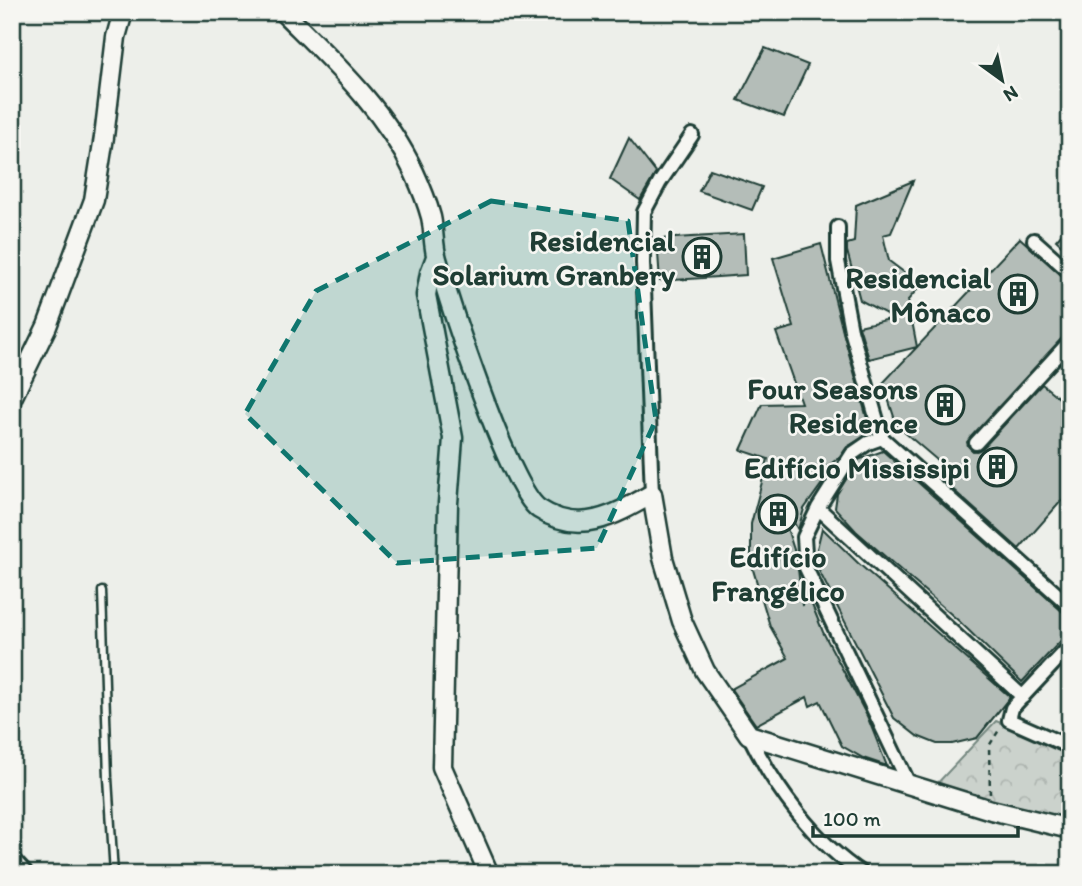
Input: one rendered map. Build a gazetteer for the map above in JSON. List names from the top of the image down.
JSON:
{
  "places": {
    "building": [
      "Residencial Solarium Granbery",
      "Residencial Mônaco",
      "Four Seasons Residence",
      "Edifício Mississipi",
      "Edifício Frangélico"
    ]
  },
  "scale_bar": "100 m",
  "north": "bottom right"
}
